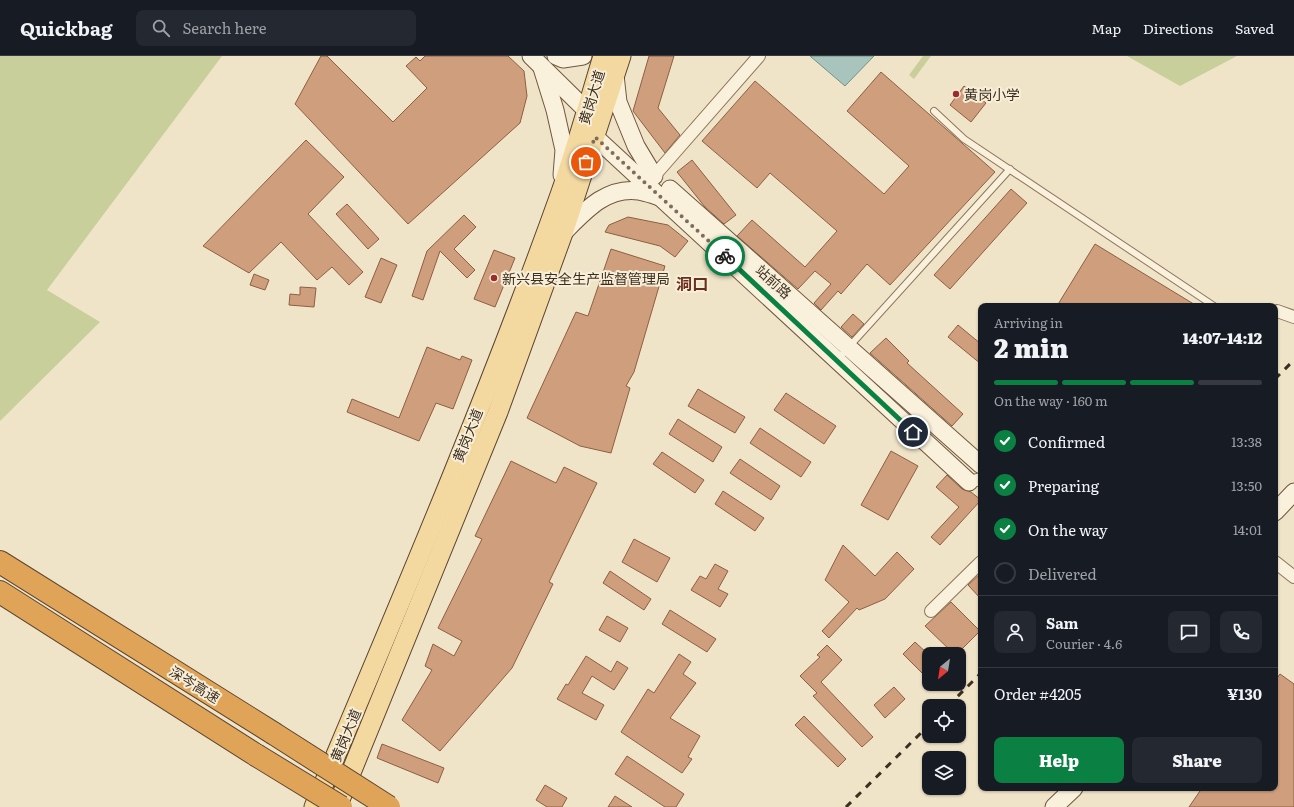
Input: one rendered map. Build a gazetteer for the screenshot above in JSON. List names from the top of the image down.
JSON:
{
  "streets": {
    "highway": ["深岑高速"],
    "main road": ["黄岗大道"],
    "street": ["站前路"]
  },
  "crossings": [
    ["黄岗大道", "站前路"]
  ],
  "districts": ["洞口"],
  "places": ["黄岗小学", "新兴县安全生产监督管理局"],
  "north": "bottom left",
  "page": {
    "header": "Quickbag",
    "search": "Search here",
    "nav": ["Map", "Directions", "Saved"],
    "heading": ["2 min", "Arriving in", "14:07–14:12"],
    "panel": [
      "Sam",
      "Courier · 4.6",
      "Order #4205",
      "¥130"
    ],
    "bar": "On the way · 160 m",
    "list": [
      ["Confirmed", "13:38"],
      ["Preparing", "13:50"],
      ["On the way", "14:01"],
      "Delivered"
    ],
    "buttons": ["Help", "Share"]
  }
}
